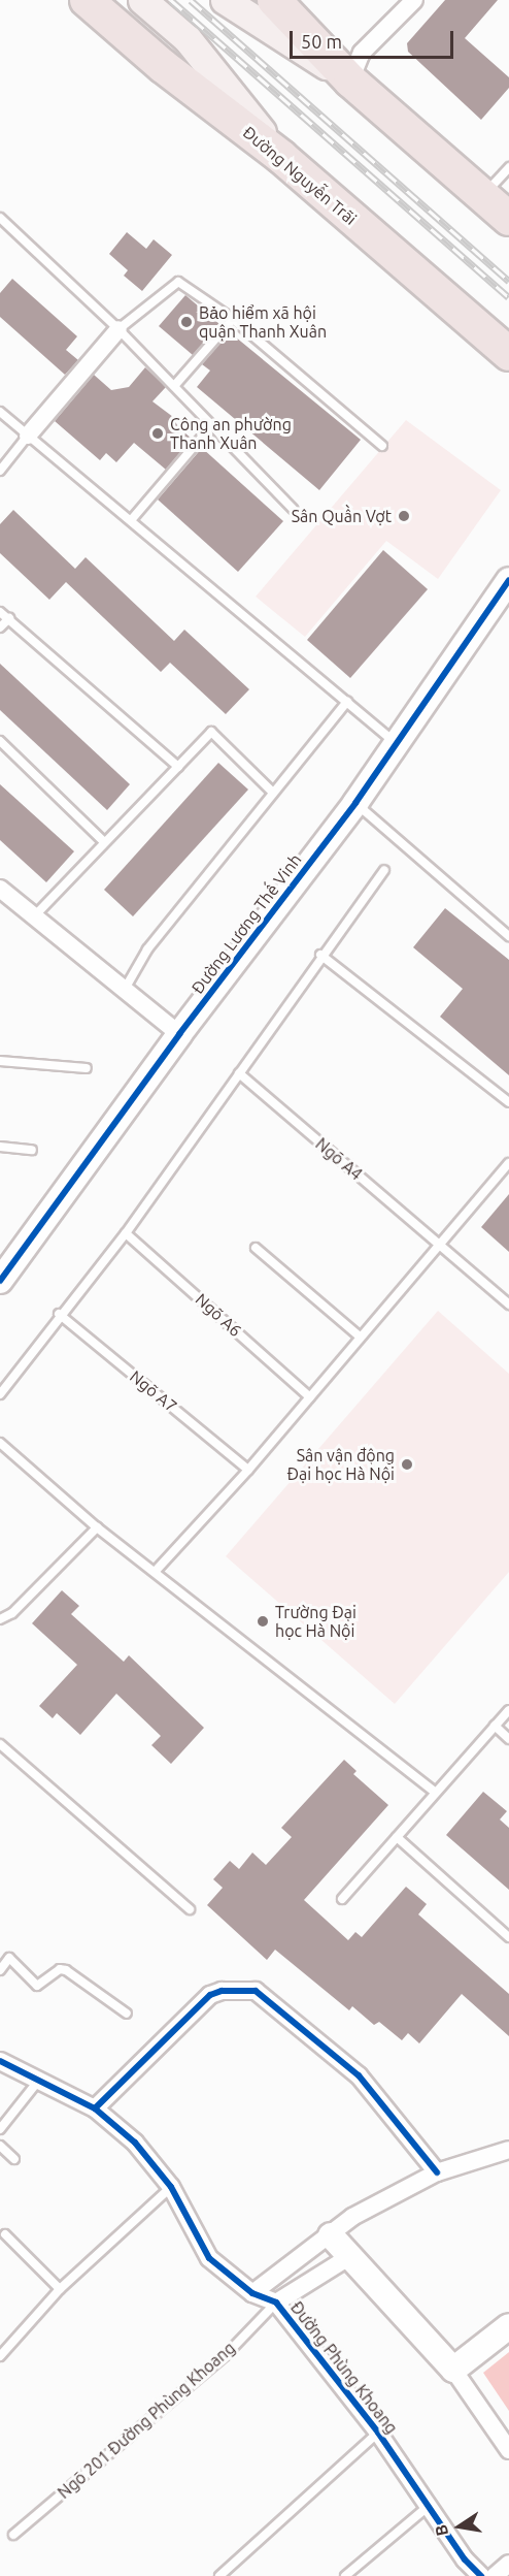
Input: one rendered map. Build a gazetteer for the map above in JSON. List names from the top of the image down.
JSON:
{
  "streets": {
    "highway": ["Đường Nguyễn Trãi"],
    "street": ["Đường Lương Thế Vinh", "Đường Phùng Khoang"],
    "lane": [
      "Ngõ A4",
      "Ngõ A6",
      "Ngõ A7",
      "Ngõ 201 Đường Phùng Khoang"
    ]
  },
  "crossings": [
    ["Đường Phùng Khoang", "Ngõ 201 Đường Phùng Khoang"]
  ],
  "places": [
    "Bảo hiểm xã hội quận Thanh Xuân",
    "Công an phường Thanh Xuân",
    "Sân Quần Vợt",
    "Sân vận động Đại học Hà Nội",
    "Trường Đại học Hà Nội"
  ],
  "scale_bar": "50 m",
  "north": "left"
}
